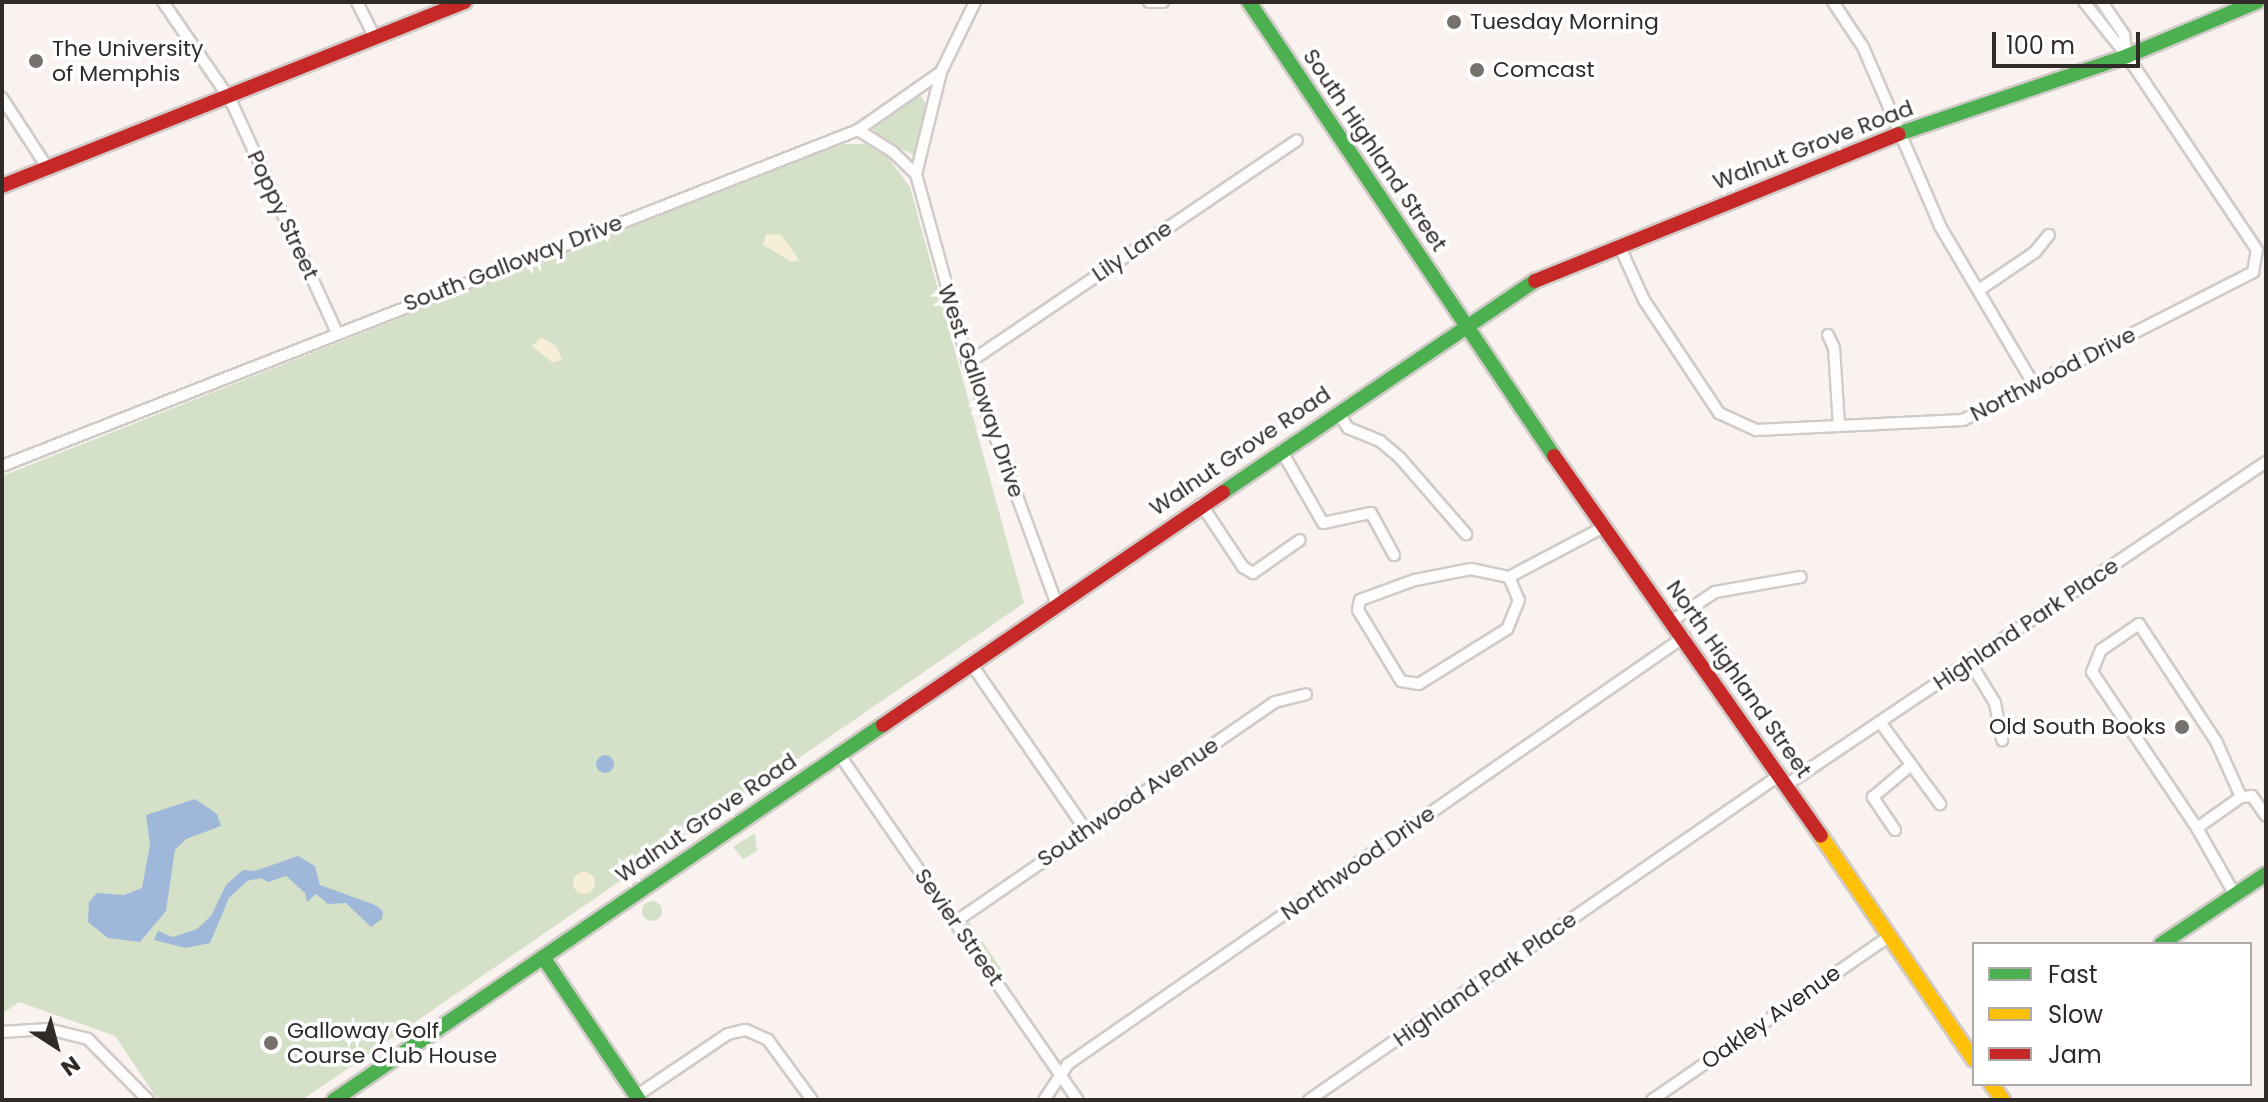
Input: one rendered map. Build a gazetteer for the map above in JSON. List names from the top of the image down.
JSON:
{
  "streets": {
    "main road": ["Walnut Grove Road", "South Highland Street", "North Highland Street"],
    "street": [
      "Poppy Street",
      "Lily Lane",
      "South Galloway Drive",
      "Northwood Drive",
      "West Galloway Drive",
      "Highland Park Place",
      "Southwood Avenue",
      "Sevier Street",
      "Oakley Avenue"
    ]
  },
  "crossings": [
    ["Walnut Grove Road", "South Highland Street"],
    ["Walnut Grove Road", "Northwood Drive"],
    ["Walnut Grove Road", "West Galloway Drive"],
    ["Walnut Grove Road", "North Highland Street"],
    ["Walnut Grove Road", "Sevier Street"],
    ["South Highland Street", "North Highland Street"],
    ["Poppy Street", "South Galloway Drive"],
    ["Lily Lane", "West Galloway Drive"],
    ["South Galloway Drive", "West Galloway Drive"],
    ["Northwood Drive", "North Highland Street"],
    ["Northwood Drive", "Sevier Street"],
    ["Highland Park Place", "North Highland Street"],
    ["North Highland Street", "Oakley Avenue"],
    ["Southwood Avenue", "Sevier Street"]
  ],
  "places": [
    "Tuesday Morning",
    "The University of Memphis",
    "Comcast",
    "Old South Books",
    "Galloway Golf Course Club House"
  ],
  "legend": ["Fast", "Slow", "Jam"],
  "scale_bar": "100 m",
  "north": "bottom right"
}
